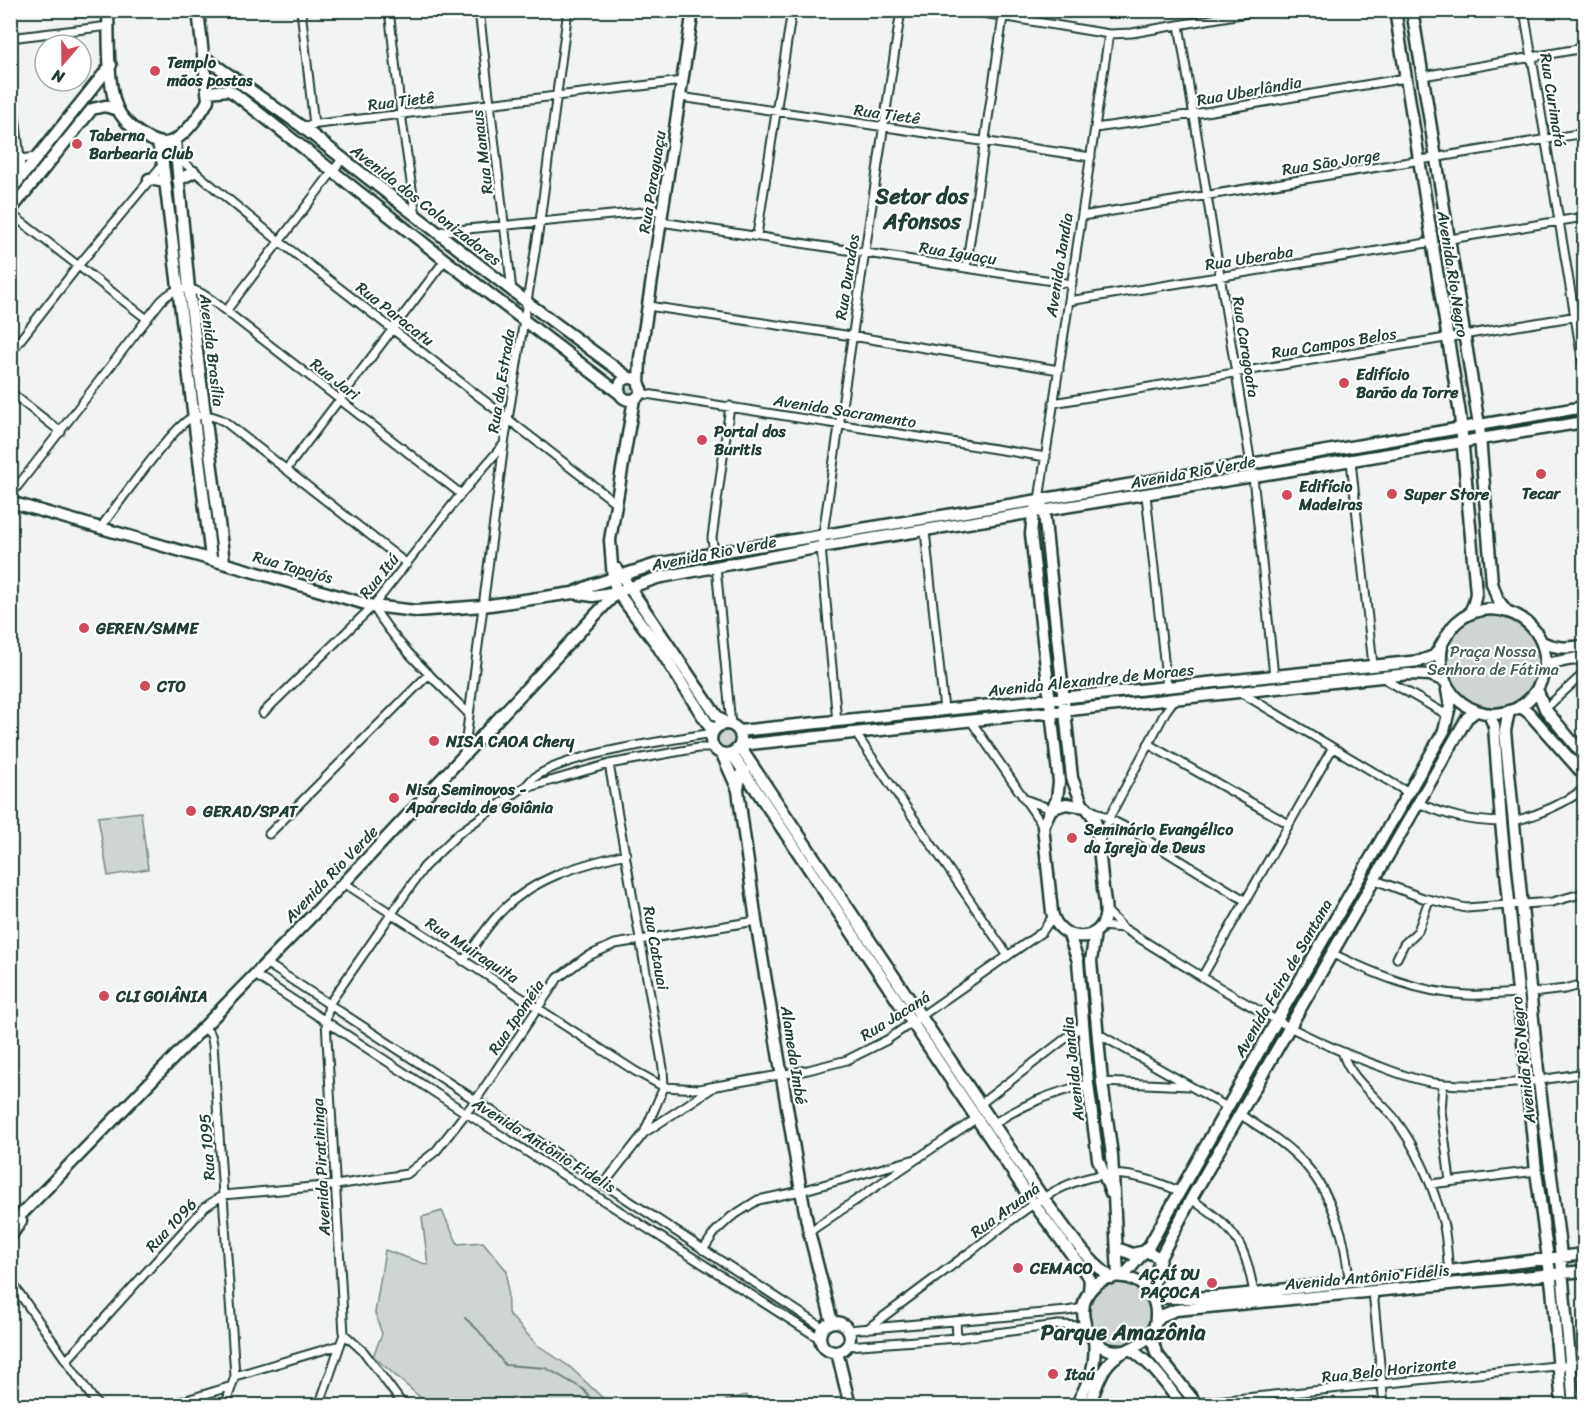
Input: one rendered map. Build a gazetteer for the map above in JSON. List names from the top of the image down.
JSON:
{
  "streets": {
    "main road": [
      "Rua Paraguaçu",
      "Avenida dos Colonizadores",
      "Avenida Jandia",
      "Avenida Rio Negro",
      "Avenida Brasília",
      "Avenida Rio Verde",
      "Rua Tapajós",
      "Avenida Alexandre de Moraes",
      "Avenida Feira de Santana",
      "Alameda Imbé",
      "Avenida Antônio Fidelis"
    ],
    "street": [
      "Rua Uberlândia",
      "Rua Curimatá",
      "Rua Tietê",
      "Rua Manaus",
      "Rua São Jorge",
      "Rua Iguaçu",
      "Rua Uberaba",
      "Rua Durados",
      "Rua Paracatu",
      "Rua Campos Belos",
      "Rua Caragoata",
      "Rua Jari",
      "Rua da Estrada",
      "Avenida Sacramento",
      "Rua Itú",
      "Rua Catauai",
      "Rua Muiraquita",
      "Rua Jacaná",
      "Rua Ipoméia",
      "Rua 1095",
      "Avenida Piratininga",
      "Rua Aruaná",
      "Rua 1096",
      "Rua Belo Horizonte"
    ]
  },
  "crossings": [
    ["Rua Uberlândia", "Avenida Jandia"],
    ["Rua Uberlândia", "Avenida Rio Negro"],
    ["Rua Uberlândia", "Rua Caragoata"],
    ["Rua Curimatá", "Rua São Jorge"],
    ["Rua Curimatá", "Rua Campos Belos"],
    ["Rua Tietê", "Rua Manaus"],
    ["Rua Tietê", "Rua Paraguaçu"],
    ["Rua Tietê", "Avenida dos Colonizadores"],
    ["Rua Tietê", "Avenida Jandia"],
    ["Rua Tietê", "Rua Durados"],
    ["Rua Tietê", "Rua da Estrada"],
    ["Rua Manaus", "Avenida dos Colonizadores"],
    ["Rua São Jorge", "Avenida Jandia"],
    ["Rua São Jorge", "Avenida Rio Negro"],
    ["Rua São Jorge", "Rua Caragoata"],
    ["Rua Paraguaçu", "Avenida dos Colonizadores"],
    ["Rua Paraguaçu", "Rua Iguaçu"],
    ["Rua Paraguaçu", "Rua Paracatu"],
    ["Rua Paraguaçu", "Avenida Sacramento"],
    ["Rua Paraguaçu", "Avenida Rio Verde"],
    ["Rua Paraguaçu", "Rua Tapajós"],
    ["Rua Paraguaçu", "Avenida Alexandre de Moraes"],
    ["Avenida dos Colonizadores", "Rua da Estrada"],
    ["Avenida dos Colonizadores", "Avenida Sacramento"],
    ["Rua Iguaçu", "Avenida Jandia"],
    ["Rua Iguaçu", "Rua Durados"],
    ["Rua Uberaba", "Avenida Jandia"],
    ["Rua Uberaba", "Avenida Rio Negro"],
    ["Rua Uberaba", "Rua Caragoata"],
    ["Avenida Jandia", "Rua Campos Belos"],
    ["Avenida Jandia", "Avenida Sacramento"],
    ["Avenida Jandia", "Avenida Rio Verde"],
    ["Avenida Jandia", "Avenida Feira de Santana"],
    ["Avenida Jandia", "Rua Jacaná"],
    ["Avenida Jandia", "Avenida Antônio Fidelis"],
    ["Avenida Jandia", "Rua Aruaná"],
    ["Avenida Rio Negro", "Rua Campos Belos"],
    ["Avenida Rio Negro", "Avenida Rio Verde"],
    ["Avenida Rio Negro", "Avenida Alexandre de Moraes"],
    ["Avenida Rio Negro", "Avenida Feira de Santana"],
    ["Avenida Rio Negro", "Avenida Antônio Fidelis"],
    ["Avenida Rio Negro", "Rua Belo Horizonte"],
    ["Rua Durados", "Avenida Sacramento"],
    ["Rua Durados", "Avenida Rio Verde"],
    ["Rua Durados", "Avenida Alexandre de Moraes"],
    ["Rua Paracatu", "Avenida Brasília"],
    ["Rua Paracatu", "Rua da Estrada"],
    ["Rua Campos Belos", "Rua Caragoata"],
    ["Rua Caragoata", "Avenida Rio Verde"],
    ["Rua Caragoata", "Avenida Alexandre de Moraes"],
    ["Avenida Brasília", "Rua Jari"],
    ["Avenida Brasília", "Rua Tapajós"],
    ["Rua Jari", "Rua Itú"],
    ["Rua da Estrada", "Avenida Rio Verde"],
    ["Rua da Estrada", "Rua Tapajós"],
    ["Rua da Estrada", "Rua Itú"],
    ["Avenida Rio Verde", "Rua Tapajós"],
    ["Avenida Rio Verde", "Rua Muiraquita"],
    ["Avenida Rio Verde", "Avenida Antônio Fidelis"],
    ["Avenida Rio Verde", "Rua 1095"],
    ["Rua Tapajós", "Rua Itú"],
    ["Avenida Alexandre de Moraes", "Rua Catauai"],
    ["Avenida Alexandre de Moraes", "Rua Muiraquita"],
    ["Avenida Alexandre de Moraes", "Avenida Feira de Santana"],
    ["Avenida Alexandre de Moraes", "Alameda Imbé"],
    ["Avenida Alexandre de Moraes", "Avenida Antônio Fidelis"],
    ["Avenida Alexandre de Moraes", "Avenida Piratininga"],
    ["Rua Catauai", "Rua Muiraquita"],
    ["Rua Catauai", "Rua Jacaná"],
    ["Rua Catauai", "Rua Ipoméia"],
    ["Rua Muiraquita", "Rua Jacaná"],
    ["Rua Muiraquita", "Rua Ipoméia"],
    ["Avenida Feira de Santana", "Avenida Antônio Fidelis"],
    ["Avenida Feira de Santana", "Rua Aruaná"],
    ["Rua Jacaná", "Alameda Imbé"],
    ["Rua Jacaná", "Avenida Antônio Fidelis"],
    ["Rua Ipoméia", "Alameda Imbé"],
    ["Rua Ipoméia", "Avenida Antônio Fidelis"],
    ["Rua Ipoméia", "Avenida Piratininga"],
    ["Alameda Imbé", "Avenida Antônio Fidelis"],
    ["Avenida Antônio Fidelis", "Avenida Piratininga"],
    ["Rua 1095", "Rua 1096"]
  ],
  "districts": ["Setor dos Afonsos", "Parque Amazônia"],
  "parks": ["Praça Nossa Senhora de Fátima"],
  "places": [
    "Templo mãos postas",
    "Taberna Barbearia Club",
    "Edifício Barão da Torre",
    "Portal dos Buritis",
    "Tecar",
    "Super Store",
    "Edifício Madeiras",
    "GEREN/SMME",
    "CTO",
    "NISA CAOA Chery",
    "Nisa Seminovos - Aparecida de Goiânia",
    "GERAD/SPAT",
    "Seminário Evangélico da Igreja de Deus",
    "CLI GOIÂNIA",
    "CEMACO",
    "AÇAÍ DU PAÇOCA",
    "Itaú"
  ],
  "north": "bottom"
}
